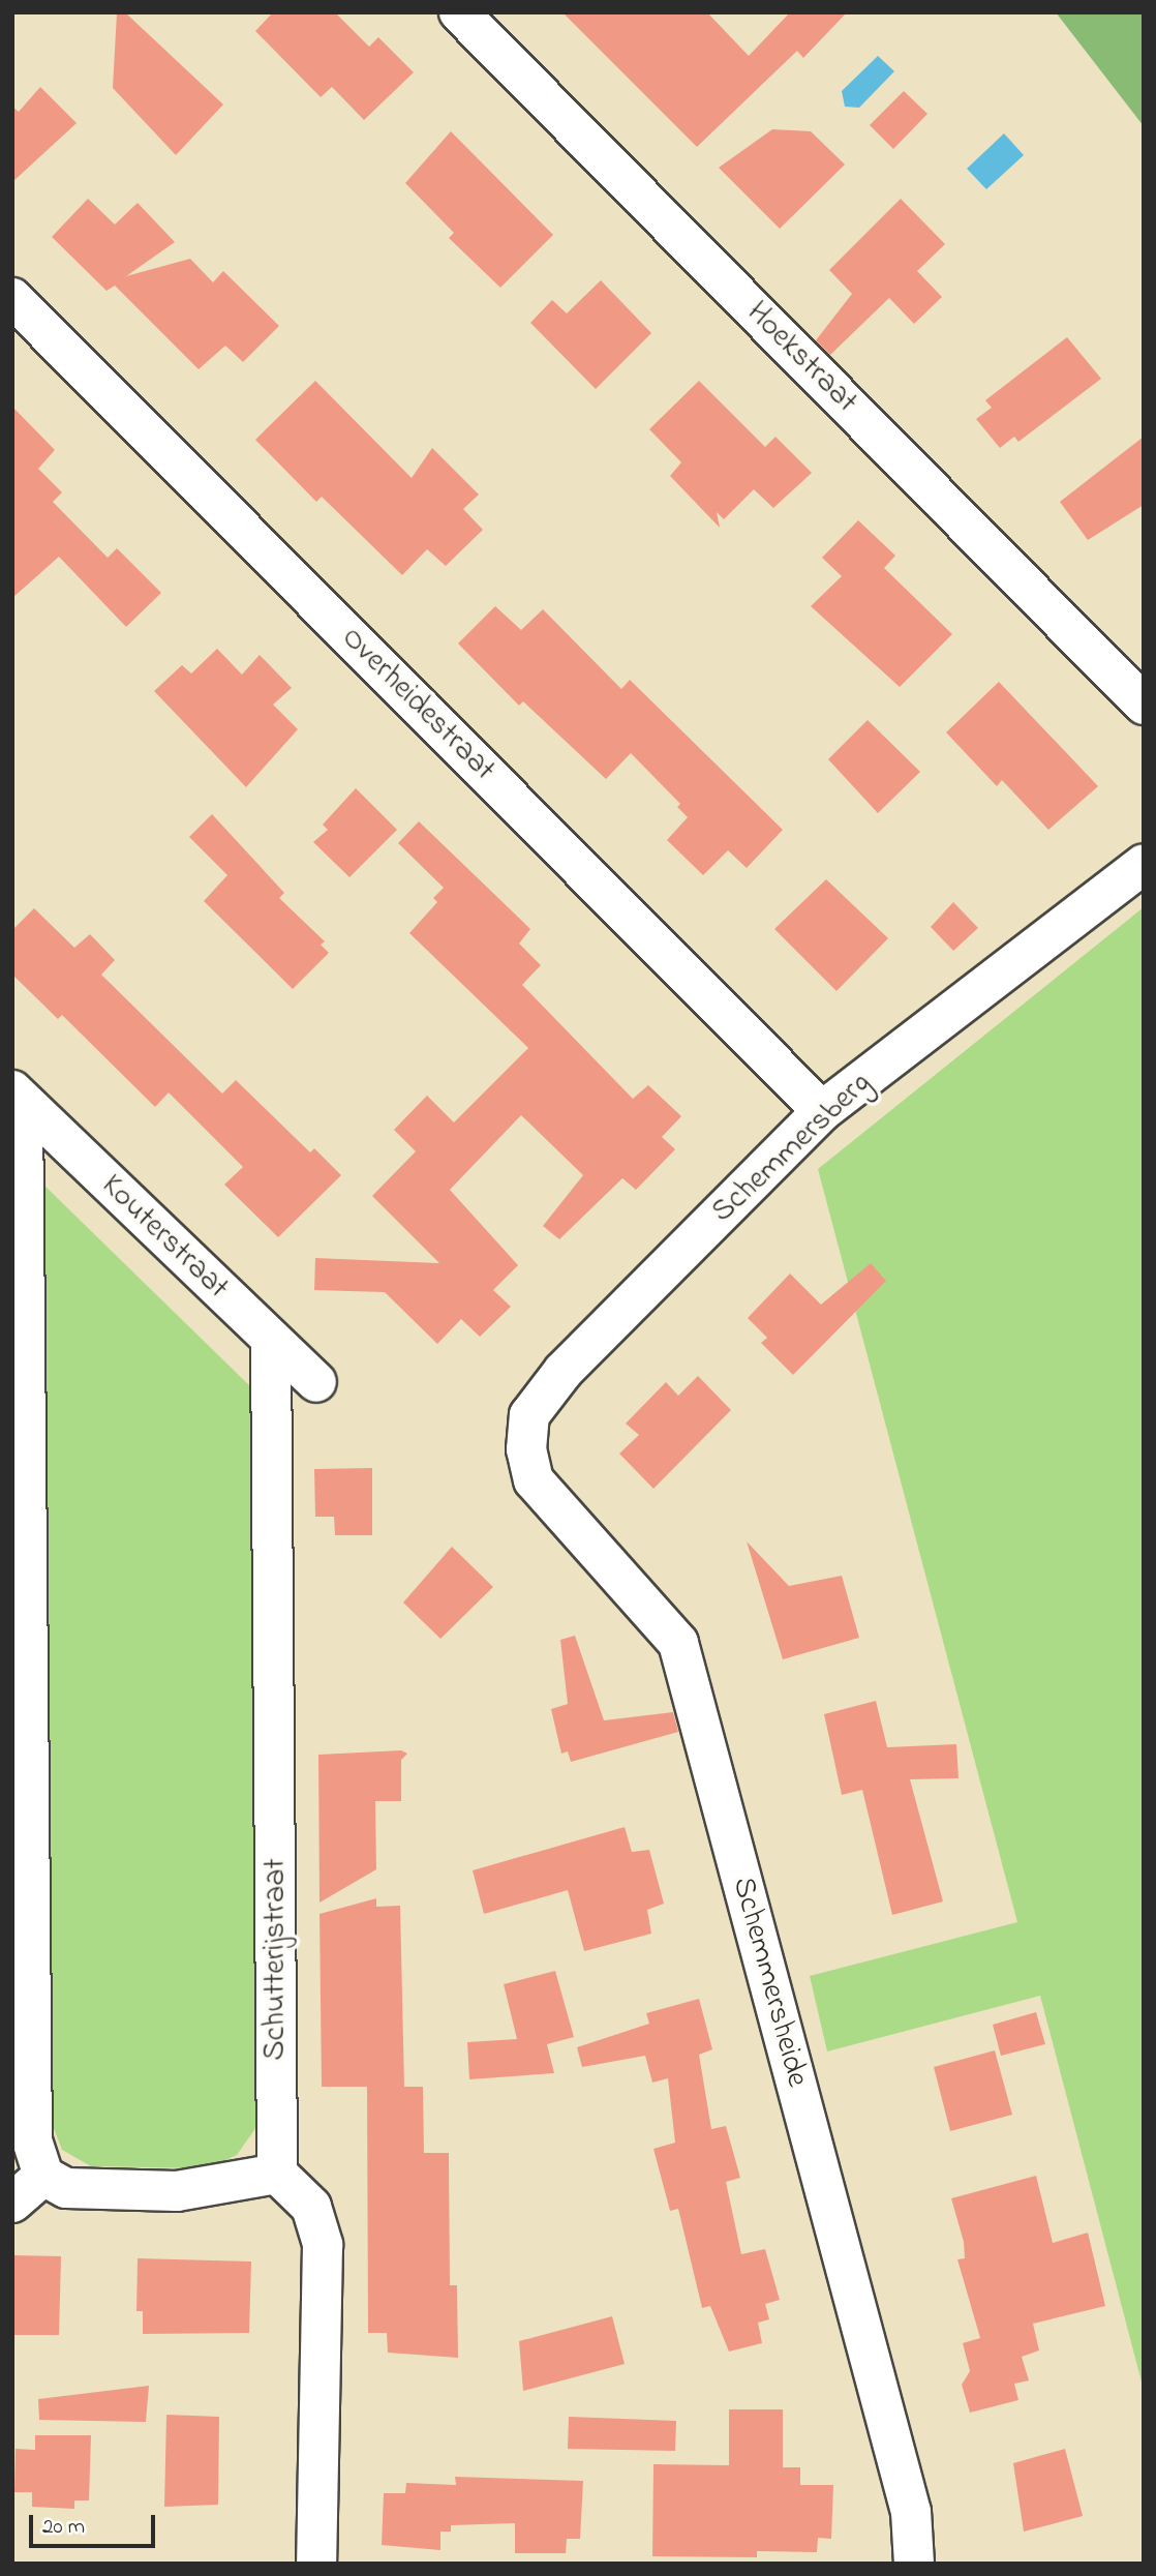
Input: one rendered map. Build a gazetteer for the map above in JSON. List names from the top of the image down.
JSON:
{
  "streets": {
    "street": [
      "Hoekstraat",
      "Overheidestraat",
      "Schemmersberg",
      "Kouterstraat",
      "Schutterijstraat",
      "Schemmersheide"
    ]
  },
  "crossings": [
    ["Overheidestraat", "Schemmersberg"],
    ["Schemmersberg", "Schemmersheide"],
    ["Kouterstraat", "Schutterijstraat"]
  ],
  "scale_bar": "20 m"
}
